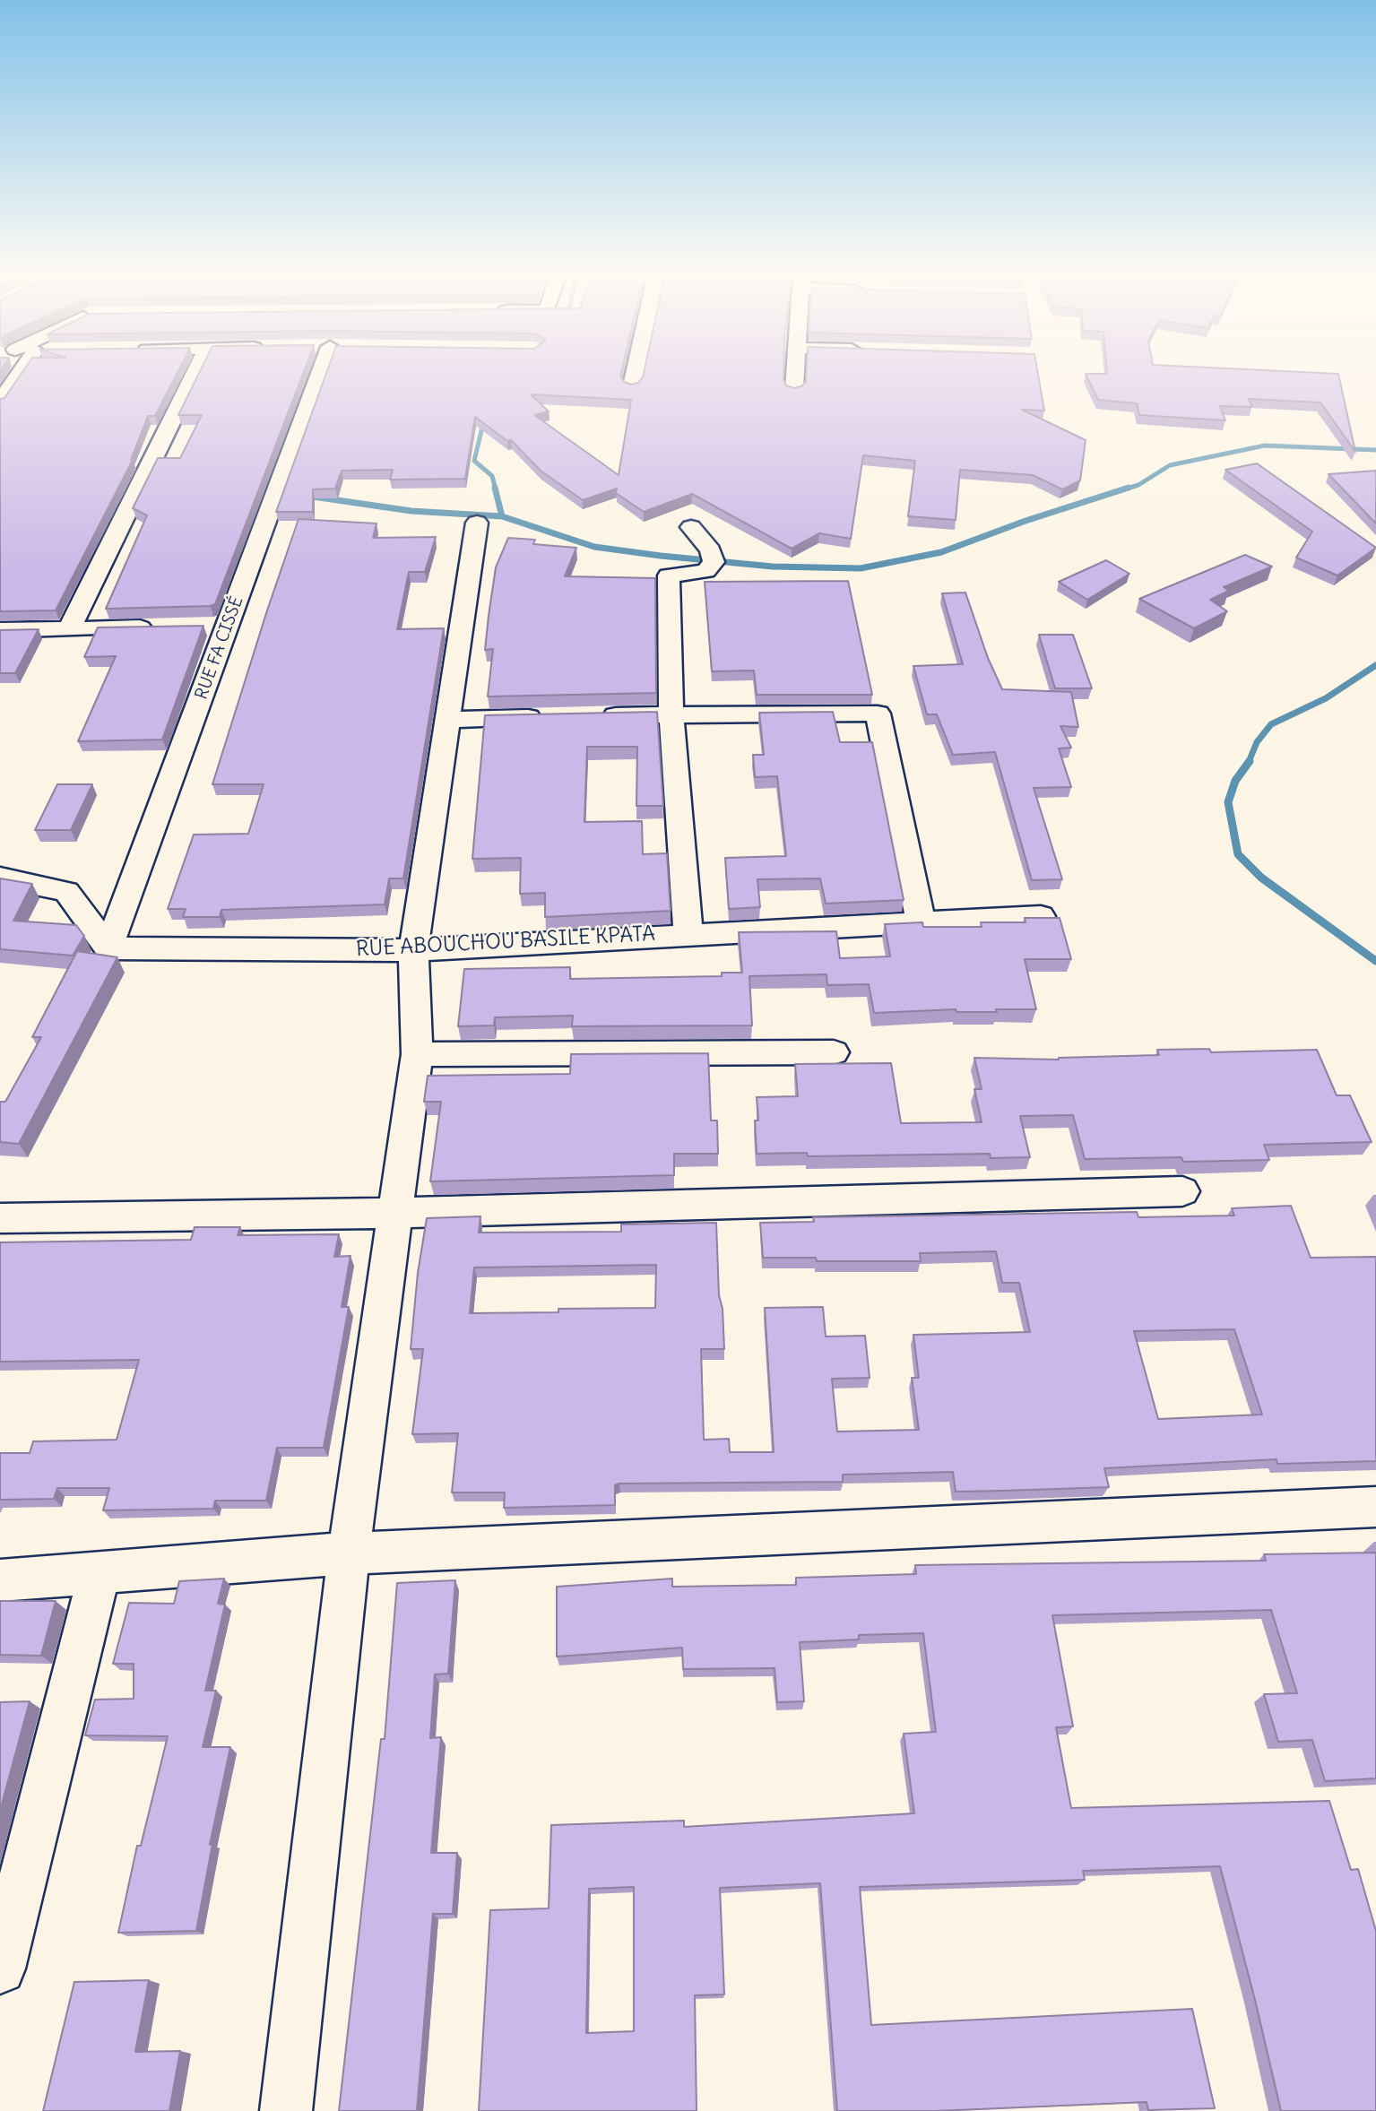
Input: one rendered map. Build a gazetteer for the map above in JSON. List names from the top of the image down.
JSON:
{
  "streets": {
    "street": ["RUE FA CISSÉ", "RUE ABOUCHOU BASILE KPATA"]
  },
  "crossings": [
    ["RUE FA CISSÉ", "RUE ABOUCHOU BASILE KPATA"]
  ]
}
